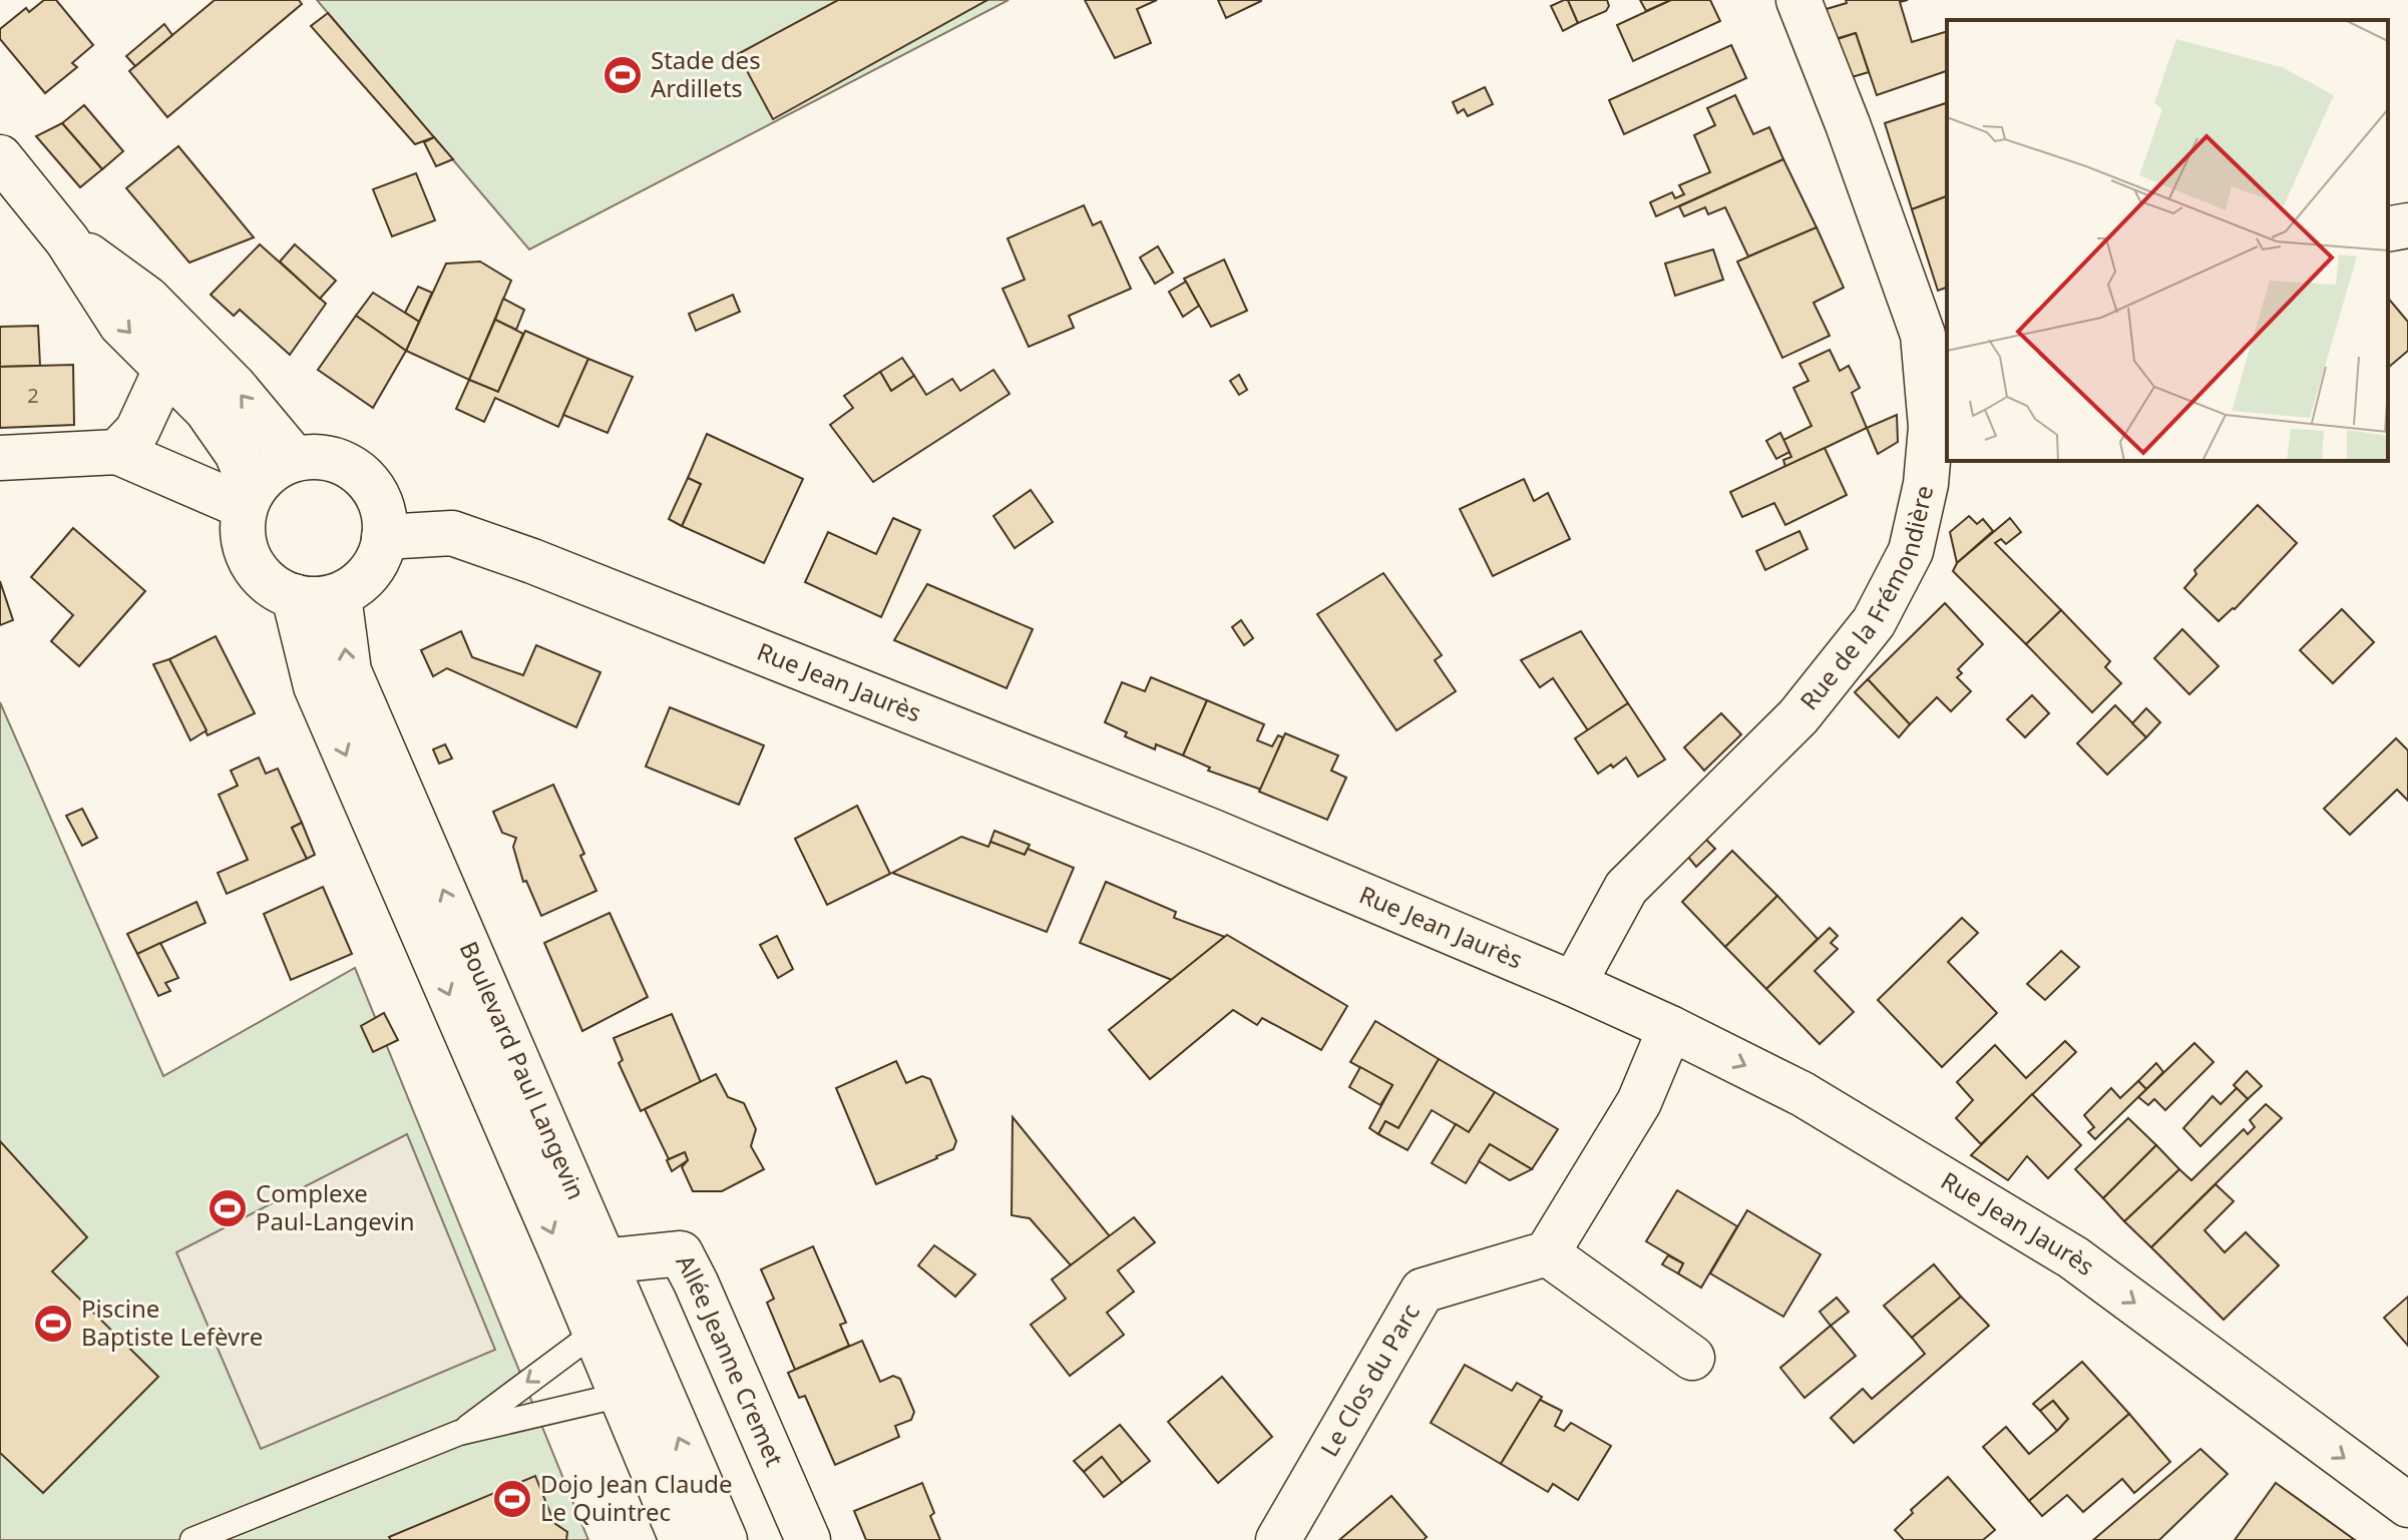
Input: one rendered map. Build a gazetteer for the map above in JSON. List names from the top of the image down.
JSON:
{
  "streets": {
    "street": [
      "Rue de la Frémondière",
      "Rue Jean Jaurès",
      "Boulevard Paul Langevin",
      "Allée Jeanne Cremet",
      "Le Clos du Parc"
    ]
  },
  "crossings": [
    ["Rue de la Frémondière", "Rue Jean Jaurès"],
    ["Rue Jean Jaurès", "Boulevard Paul Langevin"],
    ["Boulevard Paul Langevin", "Allée Jeanne Cremet"]
  ],
  "one_way": ["Rue Jean Jaurès"],
  "places": {
    "sports": [
      "Stade des Ardillets",
      "Complexe Paul-Langevin",
      "Piscine Baptiste Lefèvre",
      "Dojo Jean Claude Le Quintrec"
    ]
  },
  "house_numbers": ["2"]
}
